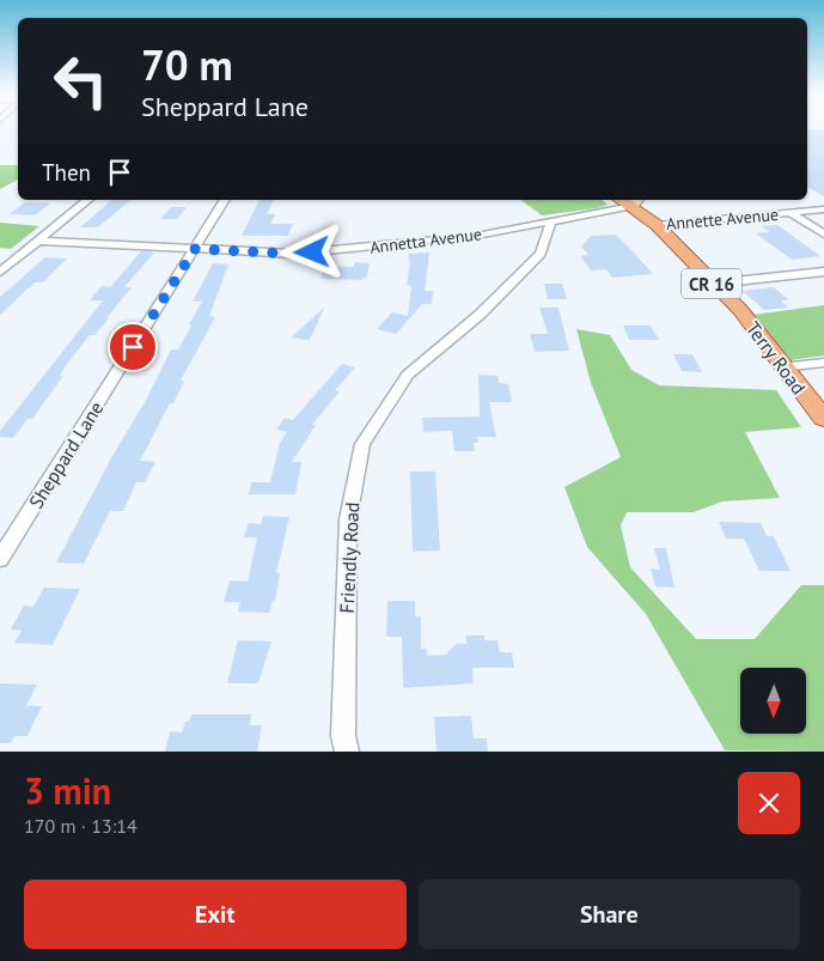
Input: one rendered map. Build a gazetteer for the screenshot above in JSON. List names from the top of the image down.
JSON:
{
  "streets": {
    "main road": ["CR 16", "Terry Road"],
    "street": [
      "Annette Avenue",
      "Annetta Avenue",
      "Sheppard Lane",
      "Friendly Road"
    ]
  },
  "crossings": [
    ["Annette Avenue", "Terry Road"],
    ["Annetta Avenue", "Terry Road"],
    ["Annetta Avenue", "Sheppard Lane"],
    ["Annetta Avenue", "Friendly Road"]
  ],
  "north": "bottom",
  "page": {
    "turn": ["70 m", "Sheppard Lane"],
    "then": "Then",
    "heading": ["3 min", "170 m · 13:14"],
    "buttons": ["Exit", "Share"]
  }
}
